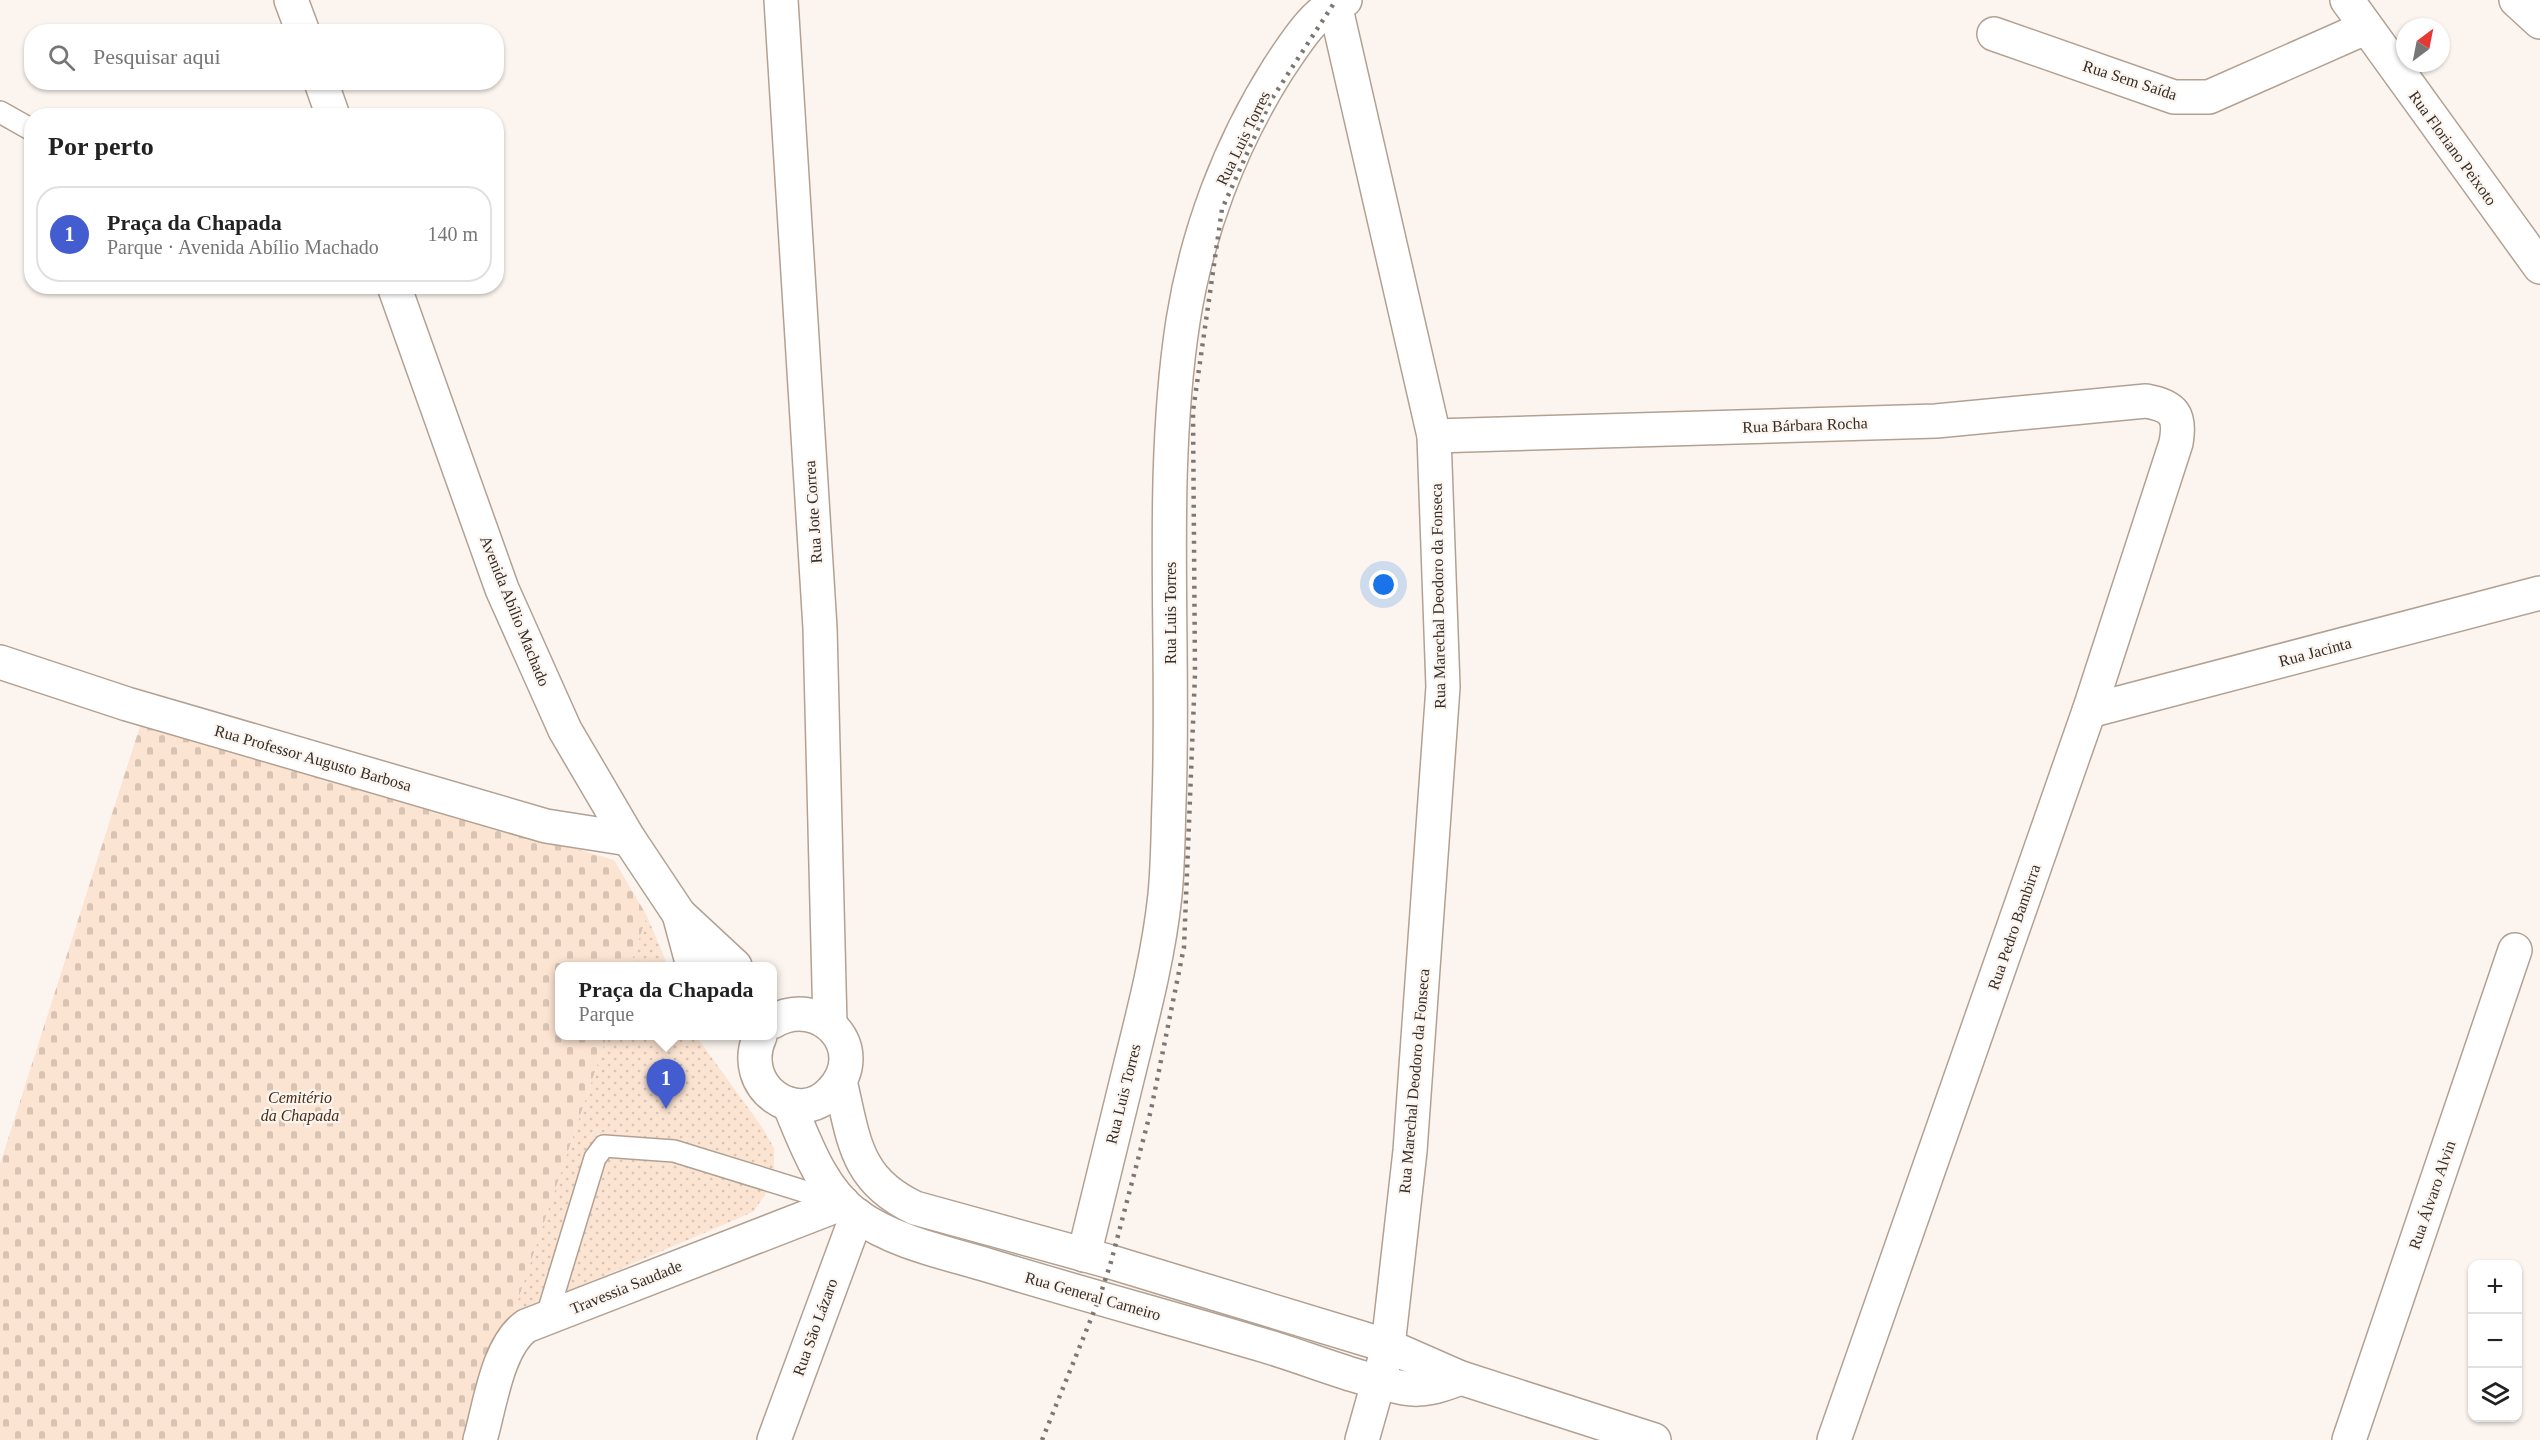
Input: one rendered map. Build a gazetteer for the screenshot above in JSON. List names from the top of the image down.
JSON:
{
  "streets": {
    "street": [
      "Rua Sem Saída",
      "Rua Luis Torres",
      "Rua Floriano Peixoto",
      "Rua Bárbara Rocha",
      "Rua Jote Correa",
      "Rua Marechal Deodoro da Fonseca",
      "Avenida Abílio Machado",
      "Rua Jacinta",
      "Rua Professor Augusto Barbosa",
      "Rua Pedro Bambirra",
      "Rua Álvaro Alvin",
      "Travessia Saudade",
      "Rua General Carneiro",
      "Rua São Lázaro"
    ]
  },
  "crossings": [
    ["Rua Sem Saída", "Rua Floriano Peixoto"],
    ["Rua Luis Torres", "Rua Marechal Deodoro da Fonseca"],
    ["Rua Bárbara Rocha", "Rua Marechal Deodoro da Fonseca"],
    ["Rua Bárbara Rocha", "Rua Pedro Bambirra"],
    ["Rua Marechal Deodoro da Fonseca", "Rua General Carneiro"],
    ["Avenida Abílio Machado", "Rua Professor Augusto Barbosa"],
    ["Rua Jacinta", "Rua Pedro Bambirra"],
    ["Travessia Saudade", "Rua General Carneiro"],
    ["Travessia Saudade", "Rua São Lázaro"],
    ["Rua General Carneiro", "Rua São Lázaro"]
  ],
  "parks": ["Cemitério da Chapada"],
  "north": "top right",
  "page": {
    "search": "Pesquisar aqui",
    "heading": "Por perto",
    "list": [
      {
        "mark": "1",
        "name": "Praça da Chapada",
        "note": "Parque · Avenida Abílio Machado",
        "value": "140 m"
      }
    ],
    "popup": ["Praça da Chapada", "Parque"],
    "pins": "1",
    "map_buttons": ["+", "−"]
  }
}
